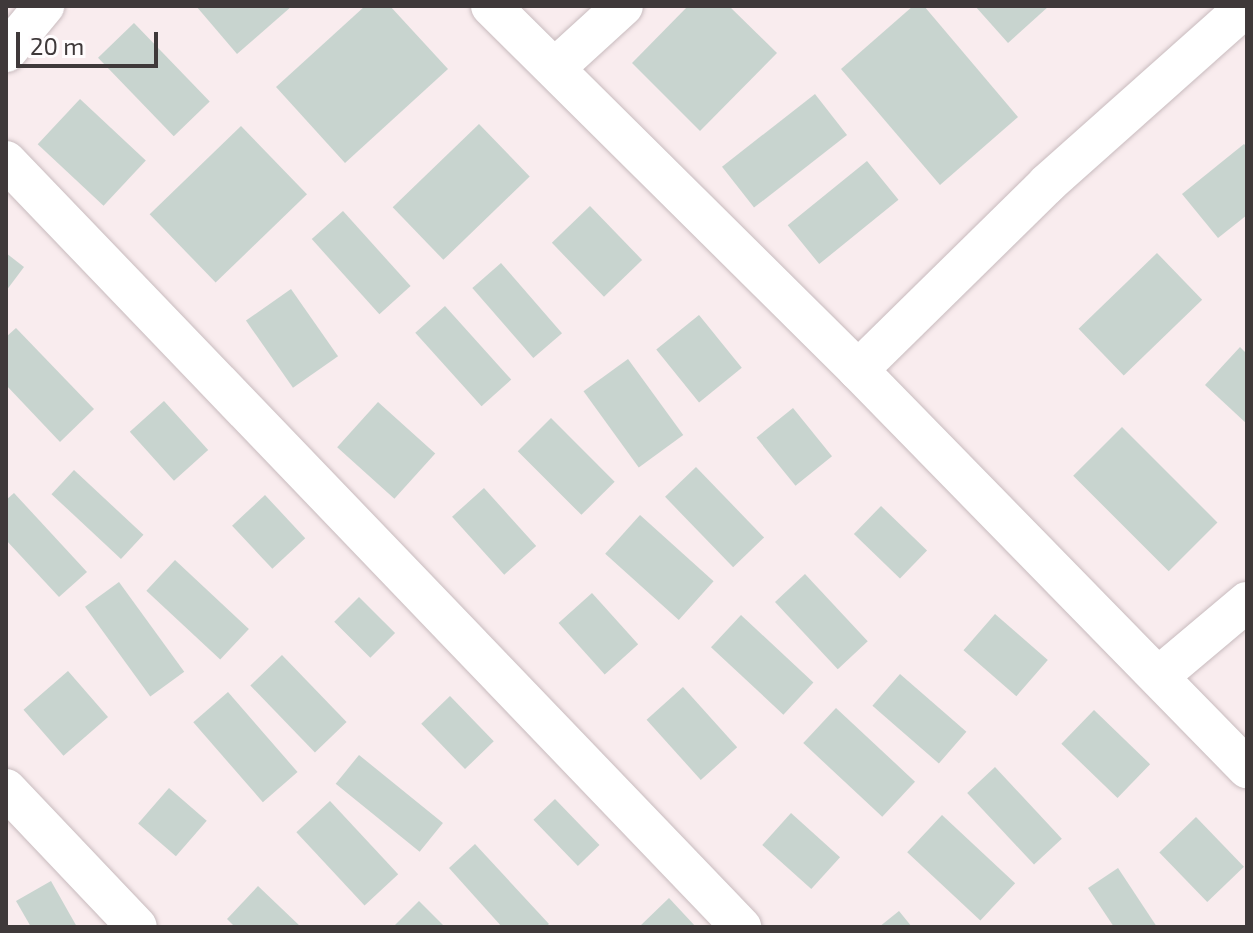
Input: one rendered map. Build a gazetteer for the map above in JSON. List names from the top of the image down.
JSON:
{
  "scale_bar": "20 m"
}
